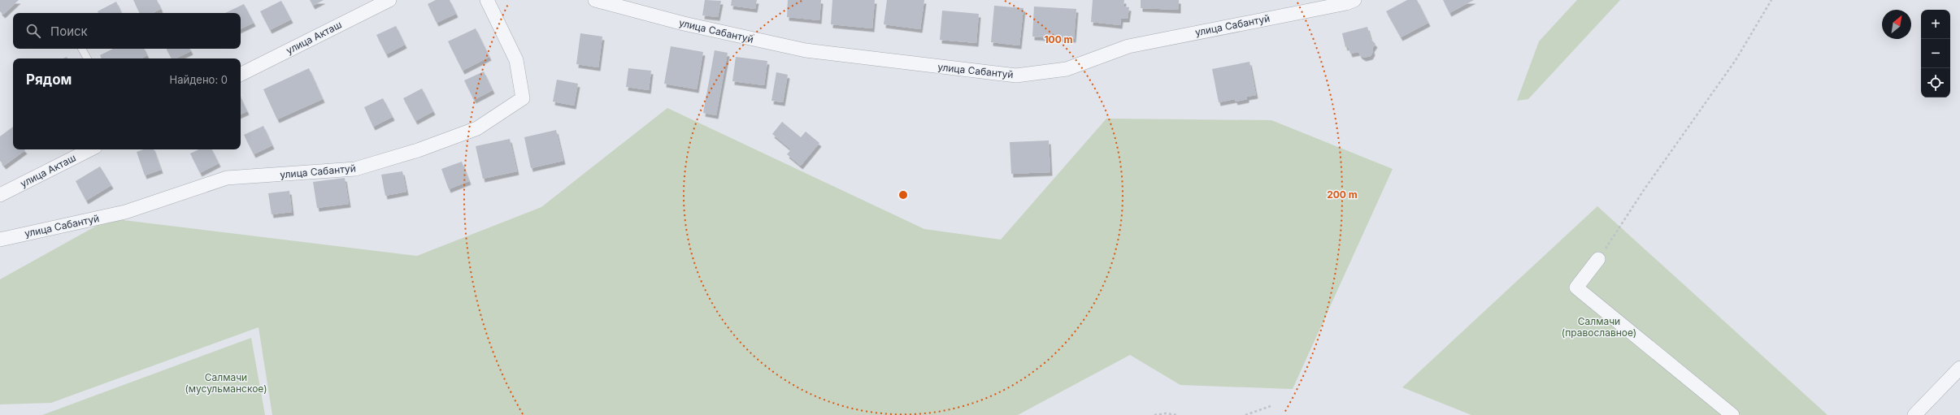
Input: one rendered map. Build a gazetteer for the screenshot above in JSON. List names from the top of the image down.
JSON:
{
  "streets": {
    "street": ["улица Сабантуй", "улица Акташ"]
  },
  "parks": ["Салмачи (православное)", "Салмачи (мусульманское)"],
  "north": "top right",
  "page": {
    "map_buttons": ["+", "−"],
    "search": "Поиск",
    "heading": ["Рядом", "Найдено: 0"]
  },
  "rings": ["100 m", "200 m"]
}
